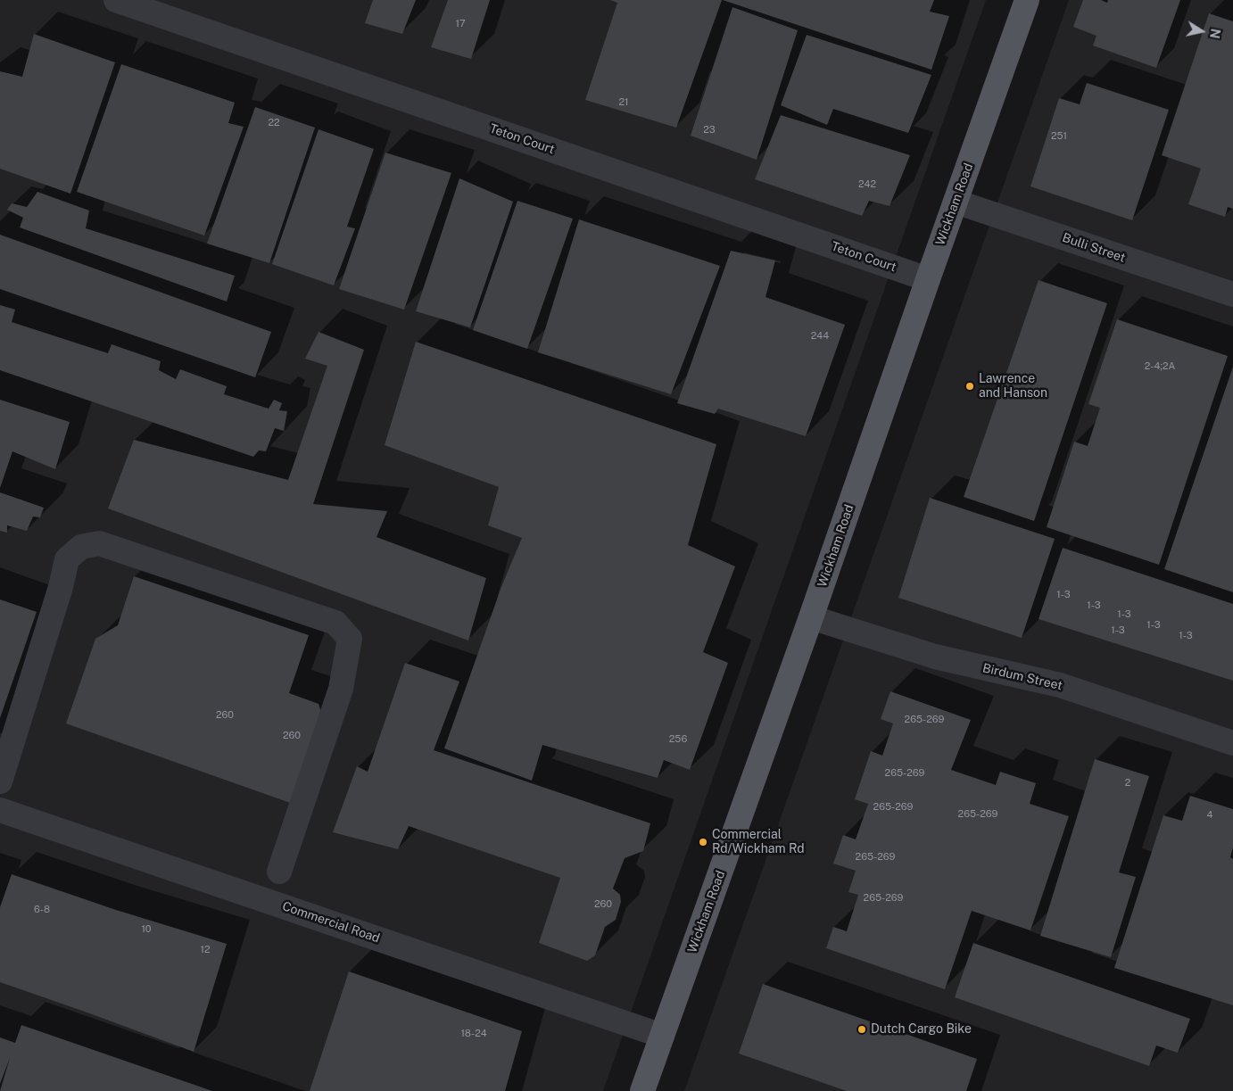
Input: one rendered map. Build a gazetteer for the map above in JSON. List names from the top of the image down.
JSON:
{
  "streets": {
    "main road": ["Wickham Road"],
    "street": [
      "Teton Court",
      "Bulli Street",
      "Birdum Street",
      "Commercial Road"
    ]
  },
  "crossings": [
    ["Teton Court", "Wickham Road"],
    ["Wickham Road", "Bulli Street"],
    ["Wickham Road", "Birdum Street"],
    ["Wickham Road", "Commercial Road"]
  ],
  "places": ["Lawrence and Hanson", "Commercial Rd/Wickham Rd", "Dutch Cargo Bike"],
  "house_numbers": [
    "17",
    "21",
    "22",
    "23",
    "251",
    "242",
    "244",
    "2-4;2A",
    "1-3",
    "1-3",
    "1-3",
    "1-3",
    "1-3",
    "1-3",
    "260",
    "265-269",
    "260",
    "256",
    "265-269",
    "2",
    "265-269",
    "265-269",
    "4",
    "265-269",
    "265-269",
    "260",
    "6-8",
    "10",
    "12",
    "18-24"
  ],
  "north": "right"
}
